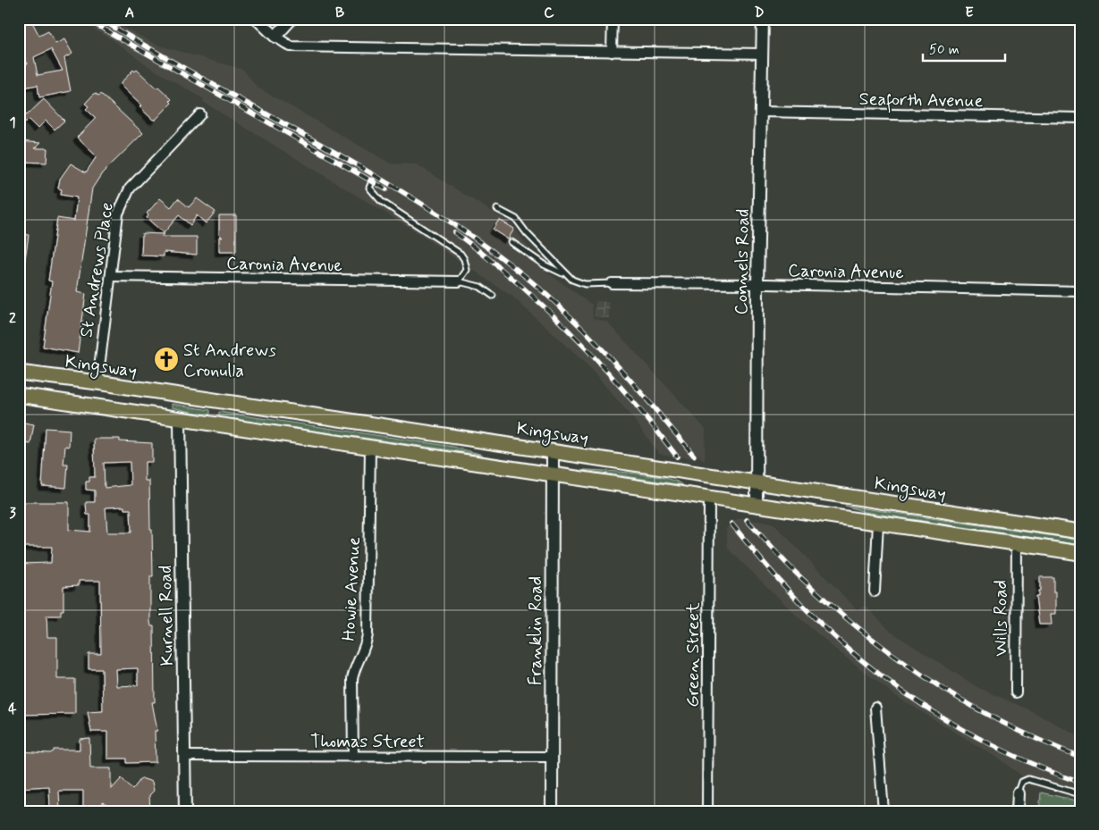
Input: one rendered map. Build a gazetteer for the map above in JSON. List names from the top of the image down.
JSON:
{
  "streets": {
    "main road": ["St Andrews Place", "Kingsway"],
    "street": [
      "Seaforth Avenue",
      "Connels Road",
      "Caronia Avenue",
      "Howie Avenue",
      "Kurnell Road",
      "Wills Road",
      "Franklin Road",
      "Green Street",
      "Thomas Street"
    ]
  },
  "crossings": [
    ["Seaforth Avenue", "Connels Road"],
    ["Connels Road", "Caronia Avenue"],
    ["Connels Road", "Kingsway"],
    ["Caronia Avenue", "St Andrews Place"],
    ["St Andrews Place", "Kingsway"],
    ["Kingsway", "Franklin Road"],
    ["Howie Avenue", "Thomas Street"],
    ["Kurnell Road", "Thomas Street"],
    ["Franklin Road", "Thomas Street"]
  ],
  "places": {
    "church": ["St Andrews Cronulla"]
  },
  "scale_bar": "50 m",
  "grid": {
    "columns": [
      "A",
      "B",
      "C",
      "D",
      "E"
    ],
    "rows": [
      "1",
      "2",
      "3",
      "4"
    ]
  }
}
